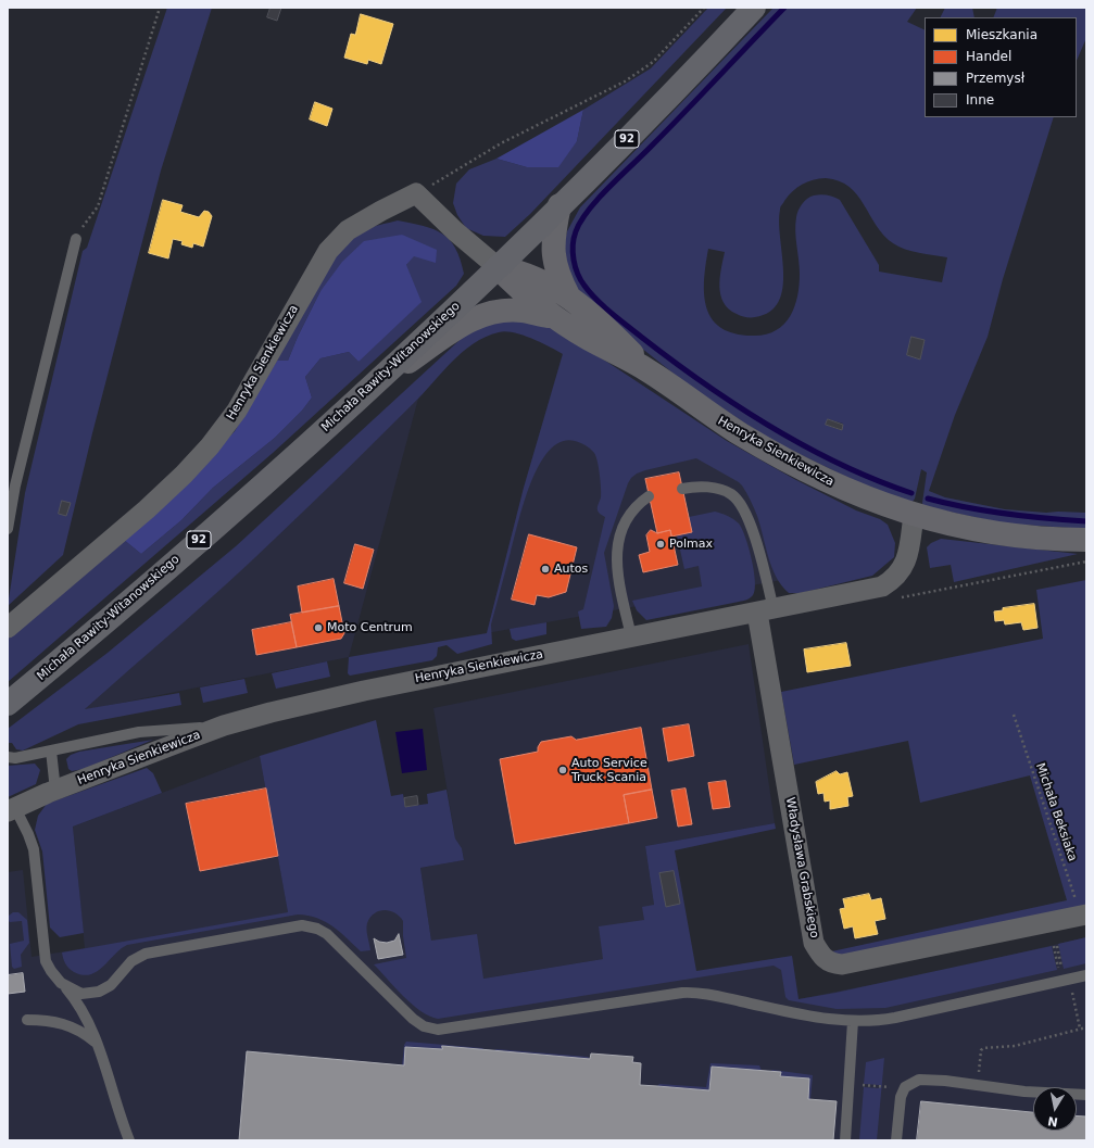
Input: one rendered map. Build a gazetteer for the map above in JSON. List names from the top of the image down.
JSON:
{
  "streets": {
    "main road": ["92", "Michała Rawity-Witanowskiego"],
    "street": ["Henryka Sienkiewicza", "Władysława Grabskiego"],
    "path": ["Michała Beksiaka"]
  },
  "crossings": [
    ["Henryka Sienkiewicza", "Michała Rawity-Witanowskiego"],
    ["Henryka Sienkiewicza", "Władysława Grabskiego"],
    ["Michała Beksiaka", "Władysława Grabskiego"]
  ],
  "places": [
    "Polmax",
    "Autos",
    "Moto Centrum",
    "Auto Service Truck Scania"
  ],
  "legend": [
    "Mieszkania",
    "Handel",
    "Przemysł",
    "Inne"
  ],
  "north": "bottom"
}
